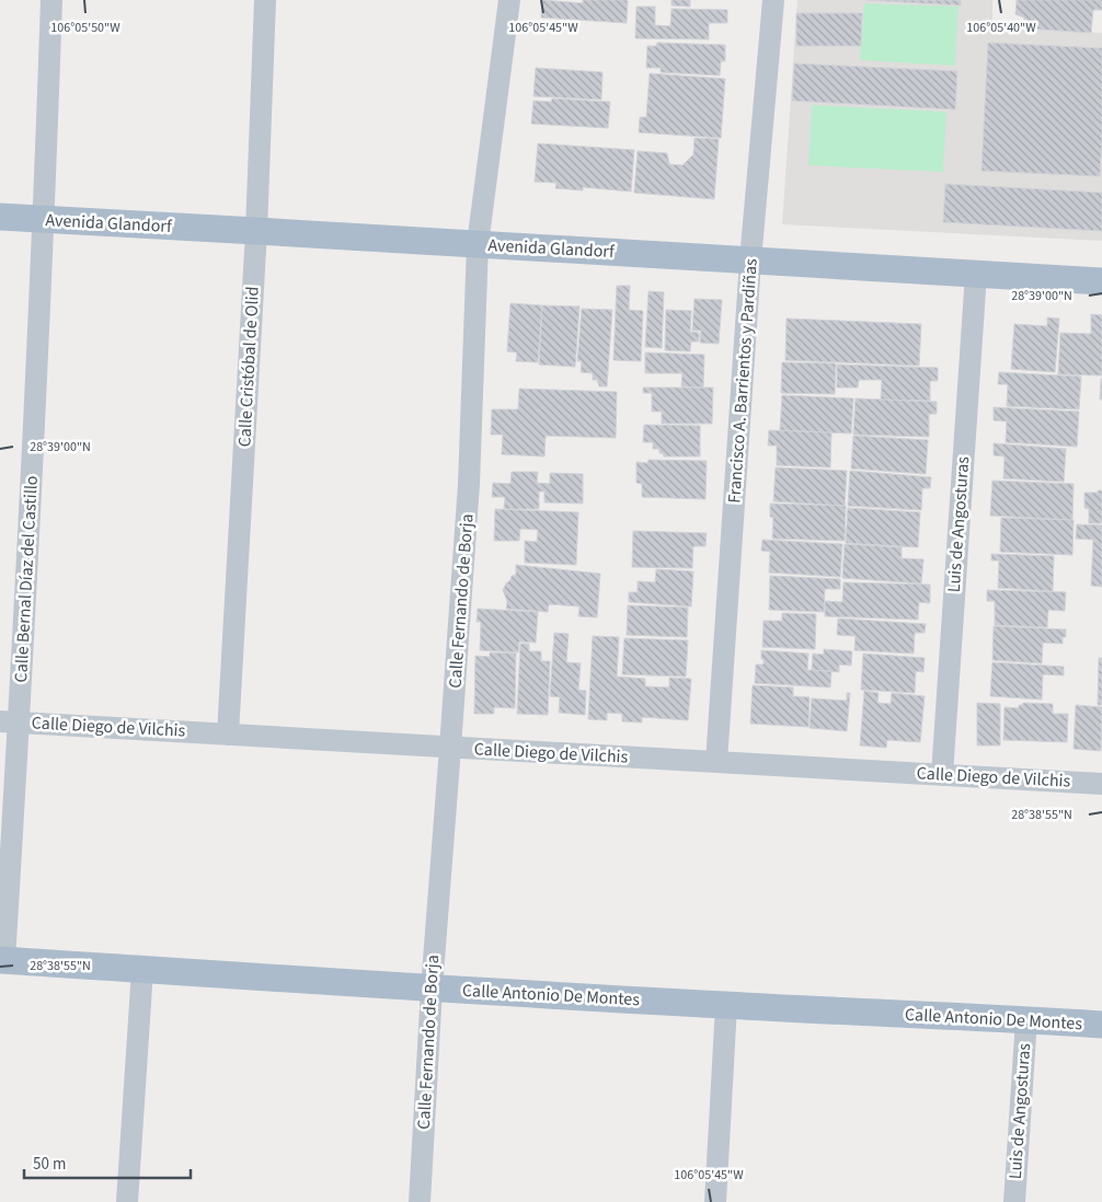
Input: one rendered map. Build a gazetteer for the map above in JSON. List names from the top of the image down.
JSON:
{
  "streets": {
    "main road": ["Avenida Glandorf", "Calle Antonio De Montes"],
    "street": [
      "Calle Cristóbal de Olid",
      "Francisco A. Barrientos y Pardiñas",
      "Luis de Angosturas",
      "Calle Bernal Díaz del Castillo",
      "Calle Fernando de Borja",
      "Calle Diego de Vilchis"
    ]
  },
  "crossings": [
    ["Avenida Glandorf", "Calle Cristóbal de Olid"],
    ["Avenida Glandorf", "Francisco A. Barrientos y Pardiñas"],
    ["Avenida Glandorf", "Luis de Angosturas"],
    ["Avenida Glandorf", "Calle Bernal Díaz del Castillo"],
    ["Avenida Glandorf", "Calle Fernando de Borja"],
    ["Calle Cristóbal de Olid", "Calle Diego de Vilchis"],
    ["Francisco A. Barrientos y Pardiñas", "Calle Diego de Vilchis"],
    ["Luis de Angosturas", "Calle Diego de Vilchis"],
    ["Luis de Angosturas", "Calle Antonio De Montes"],
    ["Calle Bernal Díaz del Castillo", "Calle Diego de Vilchis"],
    ["Calle Bernal Díaz del Castillo", "Calle Antonio De Montes"],
    ["Calle Fernando de Borja", "Calle Diego de Vilchis"],
    ["Calle Fernando de Borja", "Calle Antonio De Montes"]
  ],
  "scale_bar": "50 m",
  "coordinates": [
    "106°05'50\"W",
    "106°05'45\"W",
    "106°05'40\"W",
    "28°39'00\"N",
    "28°38'55\"N"
  ]
}
